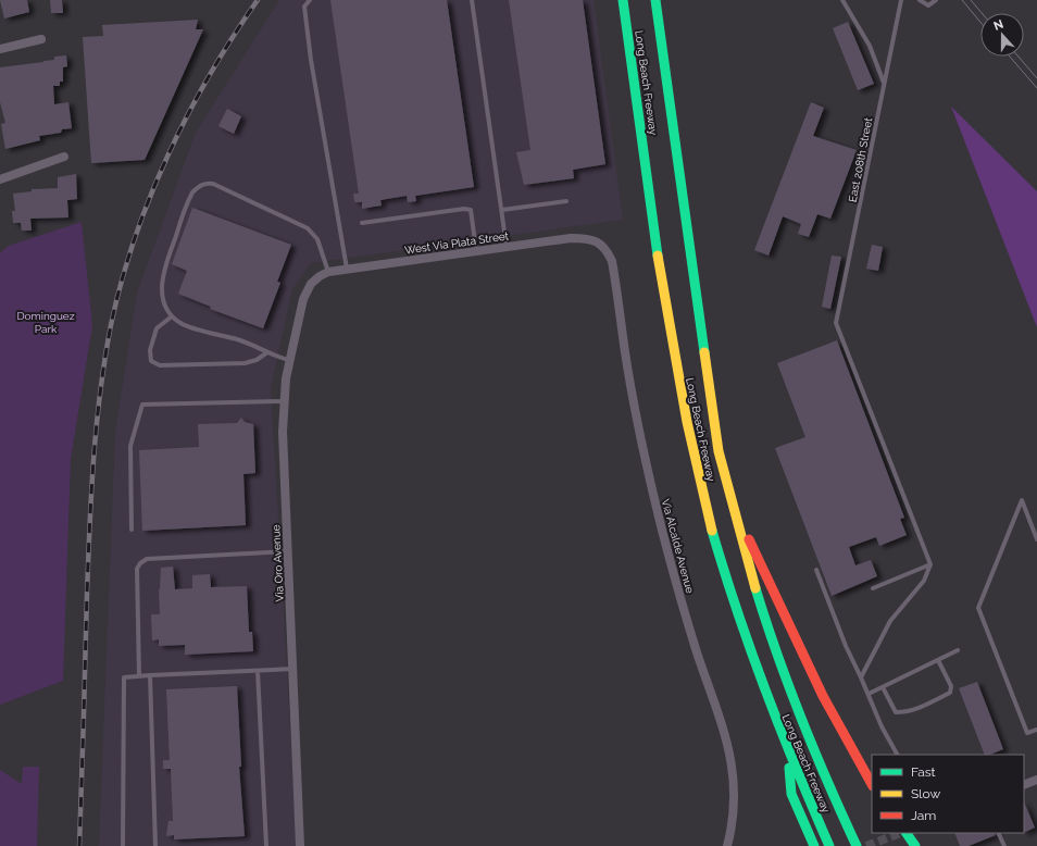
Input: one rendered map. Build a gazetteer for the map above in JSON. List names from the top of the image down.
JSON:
{
  "streets": {
    "highway": ["Long Beach Freeway"],
    "street": ["West Via Plata Street", "Via Alcalde Avenue", "Via Oro Avenue"],
    "lane": ["East 208th Street"]
  },
  "crossings": [
    ["West Via Plata Street", "Via Alcalde Avenue"],
    ["West Via Plata Street", "Via Oro Avenue"]
  ],
  "parks": ["Dominguez Park"],
  "legend": ["Fast", "Slow", "Jam"],
  "north": "top"
}
